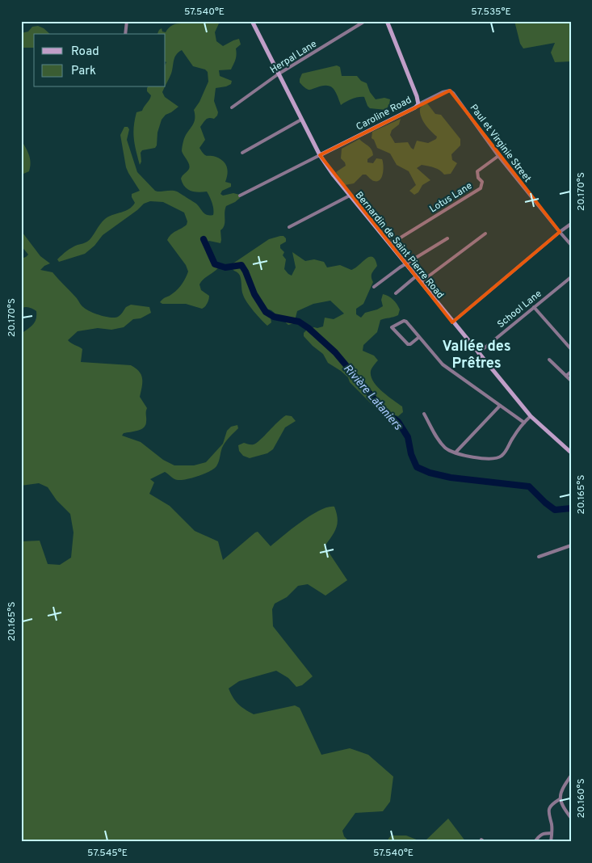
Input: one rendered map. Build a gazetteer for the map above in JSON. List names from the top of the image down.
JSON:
{
  "streets": {
    "main road": ["Caroline Road", "Bernardin de Saint Pierre Road"],
    "street": [
      "Herpal Lane",
      "Paul et Virginie Street",
      "Lotus Lane",
      "School Lane"
    ]
  },
  "crossings": [
    ["Herpal Lane", "Bernardin de Saint Pierre Road"],
    ["Caroline Road", "Paul et Virginie Street"],
    ["Caroline Road", "Bernardin de Saint Pierre Road"],
    ["Paul et Virginie Street", "Lotus Lane"],
    ["Lotus Lane", "Bernardin de Saint Pierre Road"],
    ["Bernardin de Saint Pierre Road", "School Lane"]
  ],
  "districts": ["Vallée des Prêtres"],
  "water": ["Rivière Lataniers"],
  "legend": ["Road", "Park"],
  "coordinates": [
    "57.540°E",
    "57.535°E",
    "20.170°S",
    "20.165°S",
    "20.160°S",
    "57.545°E"
  ]
}
